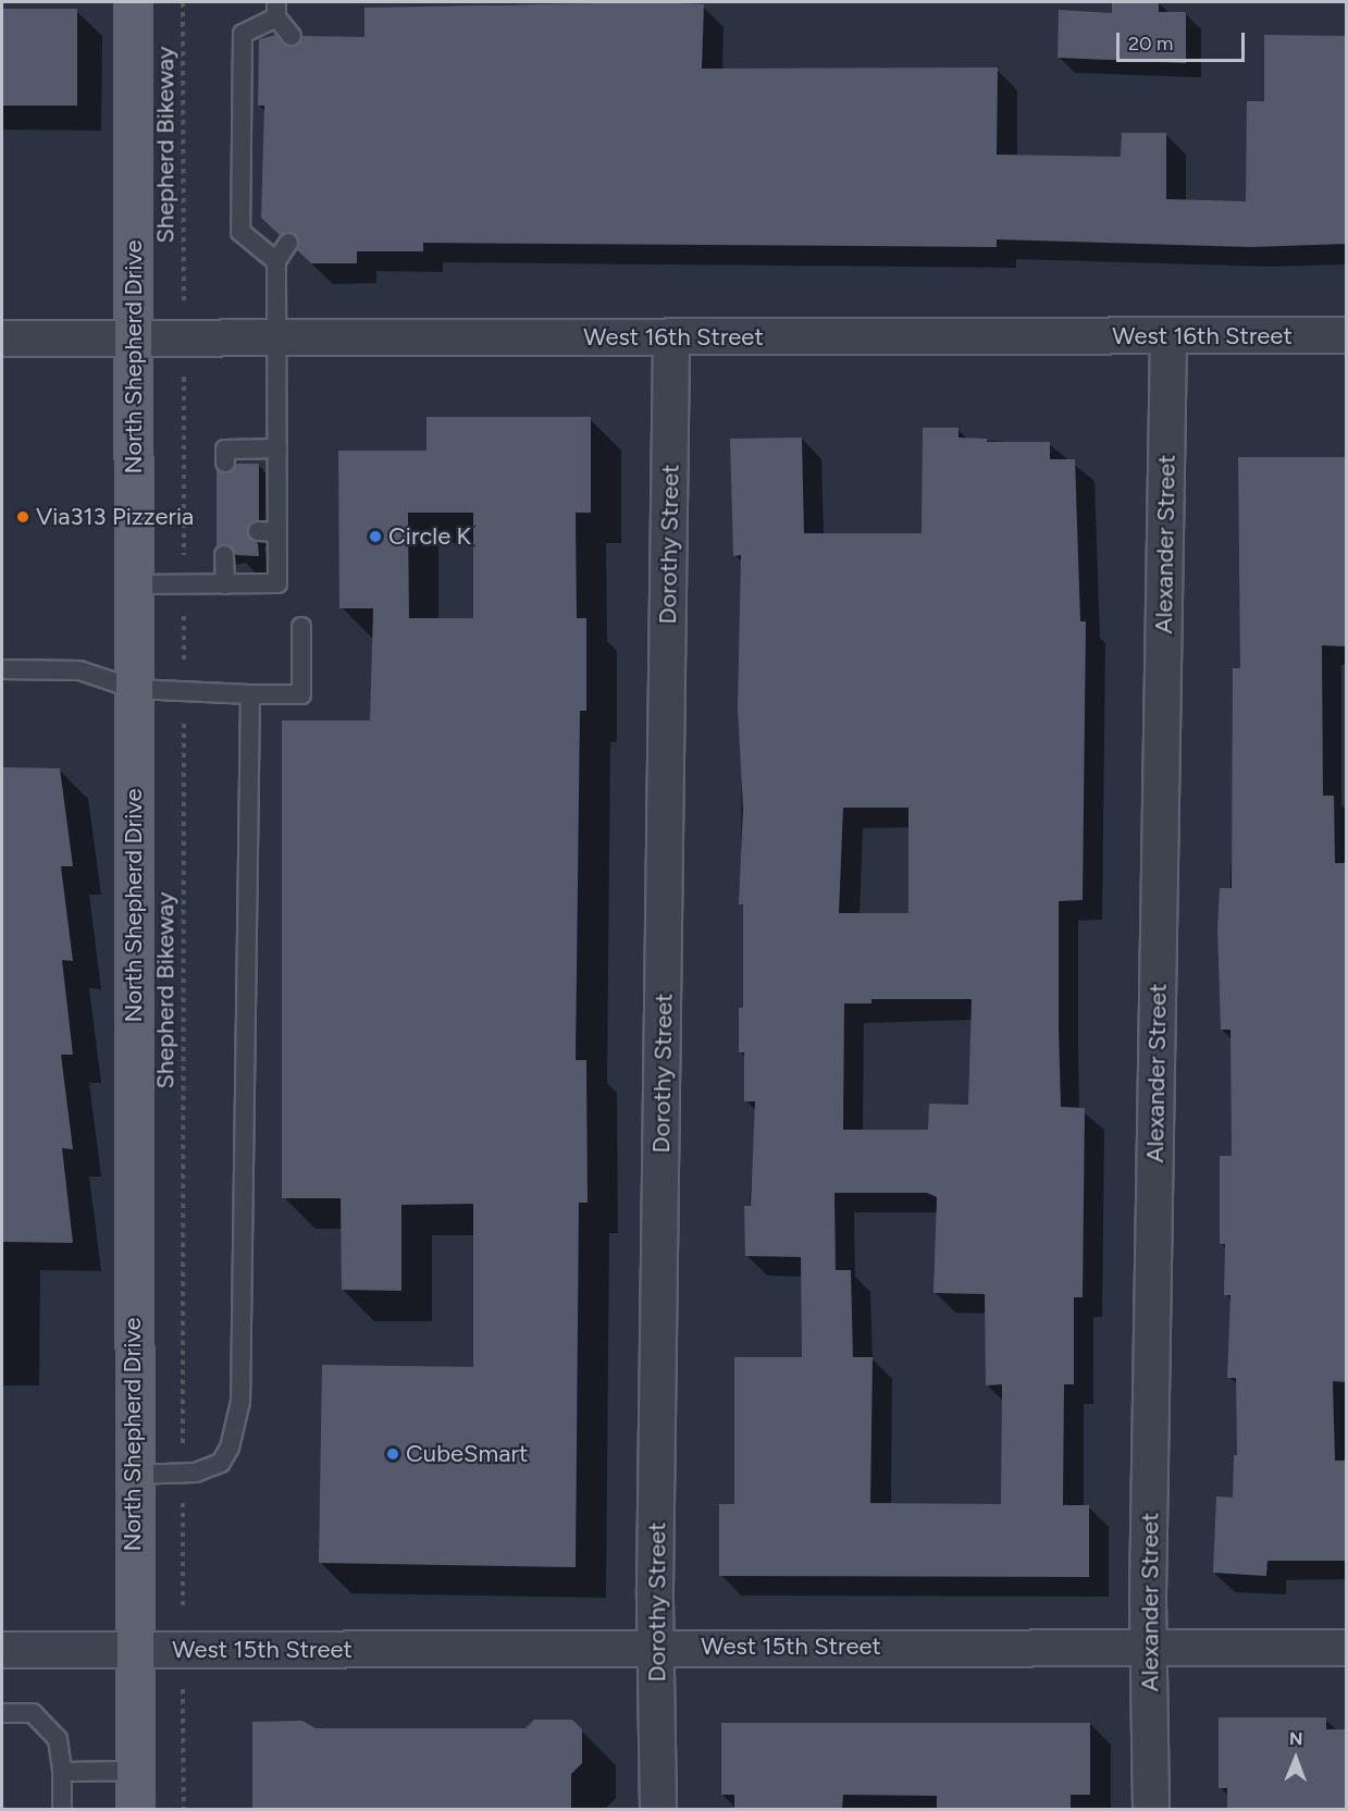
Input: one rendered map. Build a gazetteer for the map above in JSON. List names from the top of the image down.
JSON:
{
  "streets": {
    "main road": ["North Shepherd Drive"],
    "street": [
      "West 16th Street",
      "Dorothy Street",
      "Alexander Street",
      "West 15th Street"
    ],
    "path": ["Shepherd Bikeway"]
  },
  "crossings": [
    ["West 16th Street", "North Shepherd Drive"],
    ["West 16th Street", "Dorothy Street"],
    ["West 16th Street", "Alexander Street"],
    ["North Shepherd Drive", "West 15th Street"],
    ["Dorothy Street", "West 15th Street"],
    ["Alexander Street", "West 15th Street"]
  ],
  "places": ["Via313 Pizzeria", "Circle K", "CubeSmart"],
  "scale_bar": "20 m",
  "north": "top"
}
